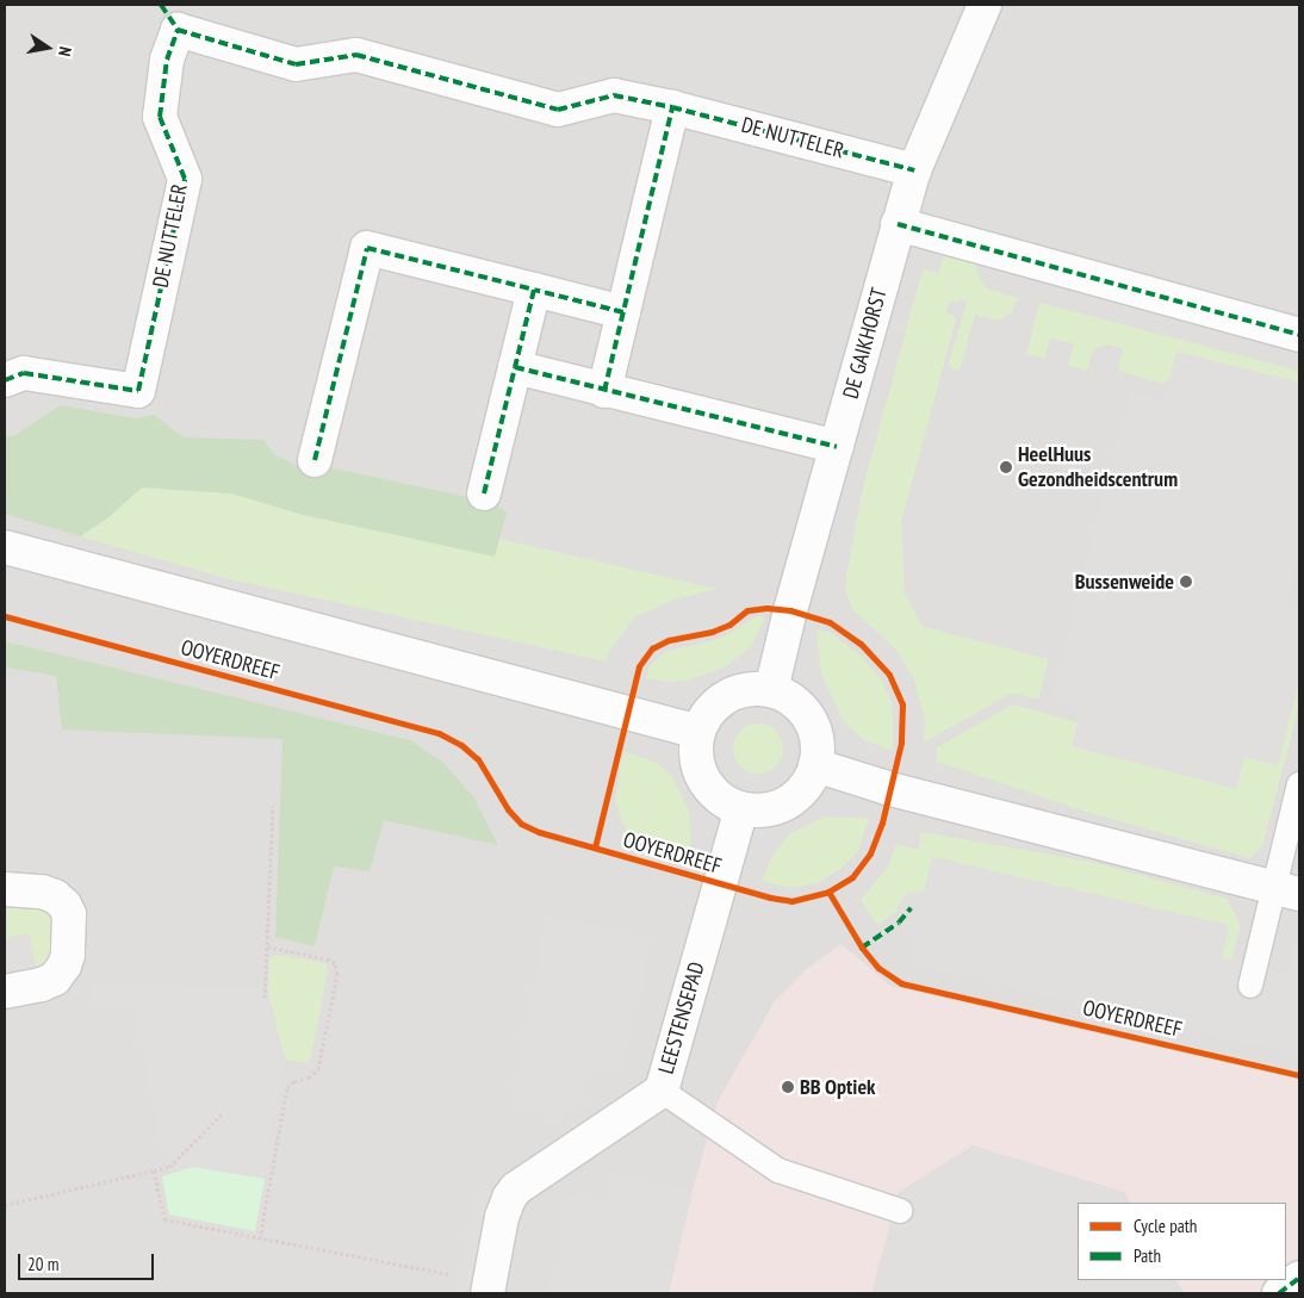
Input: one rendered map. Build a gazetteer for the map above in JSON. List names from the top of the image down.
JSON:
{
  "streets": {
    "street": ["DE NUTTELER", "DE GAIKHORST", "LEESTENSEPAD"],
    "cycle path": ["OOYERDREEF"]
  },
  "crossings": [
    ["DE NUTTELER", "DE GAIKHORST"],
    ["DE GAIKHORST", "LEESTENSEPAD"]
  ],
  "places": ["HeelHuus Gezondheidscentrum", "Bussenweide", "BB Optiek"],
  "legend": ["Cycle path", "Path"],
  "scale_bar": "20 m",
  "north": "right"
}
